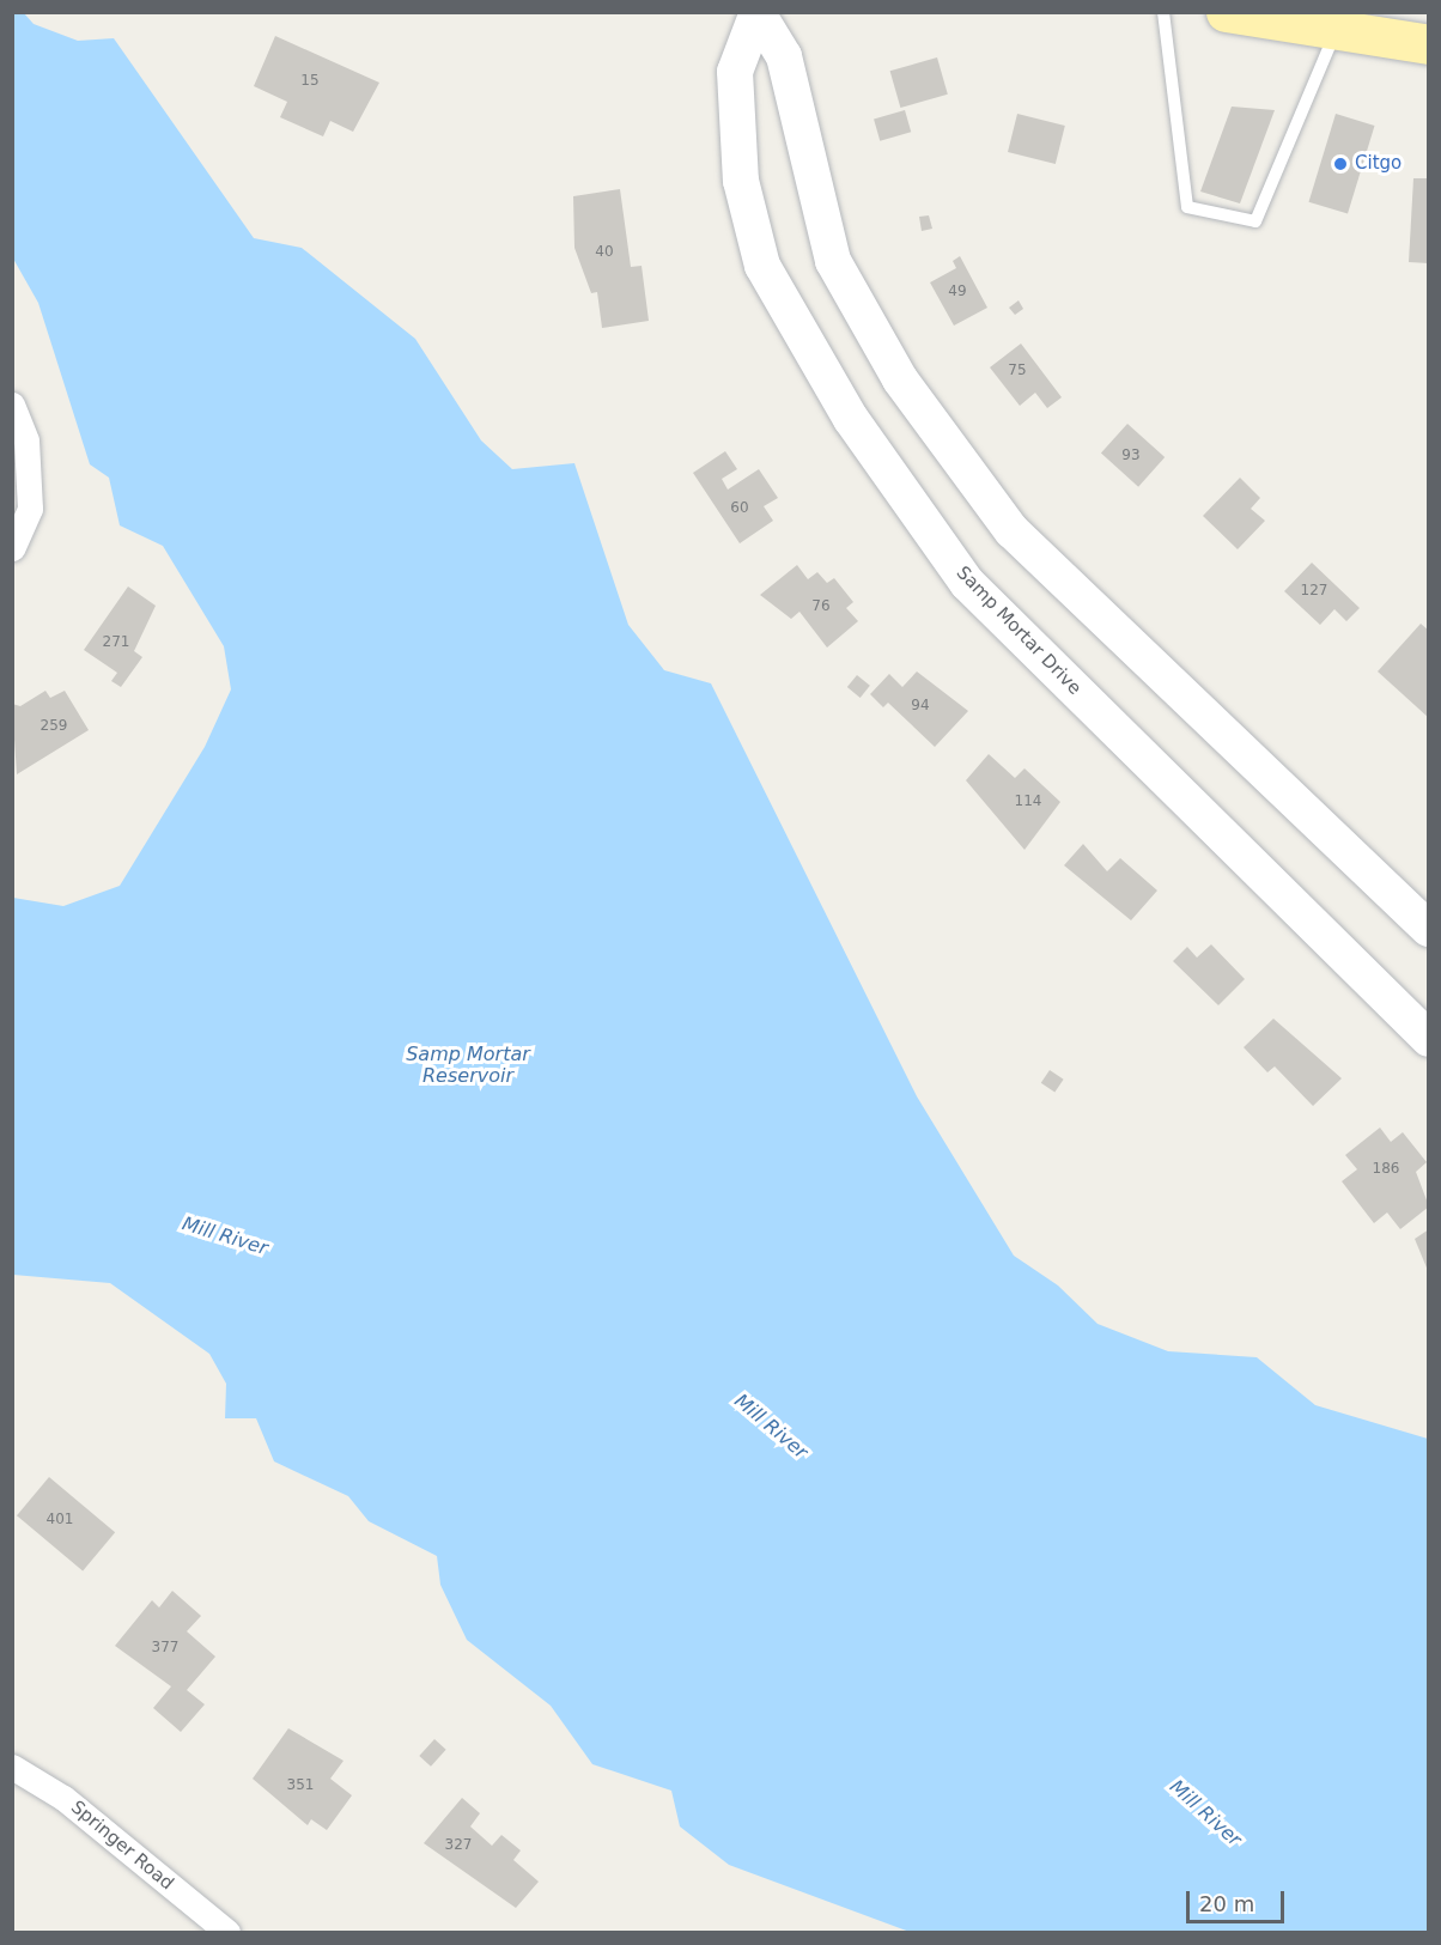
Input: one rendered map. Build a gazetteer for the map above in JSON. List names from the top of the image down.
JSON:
{
  "streets": {
    "main road": ["Samp Mortar Drive"],
    "street": ["Springer Road"]
  },
  "water": ["Samp Mortar Reservoir", "Mill River"],
  "places": ["Citgo"],
  "house_numbers": [
    "15",
    "40",
    "49",
    "75",
    "93",
    "60",
    "127",
    "76",
    "271",
    "94",
    "259",
    "114",
    "186",
    "401",
    "377",
    "351",
    "327"
  ],
  "scale_bar": "20 m"
}
